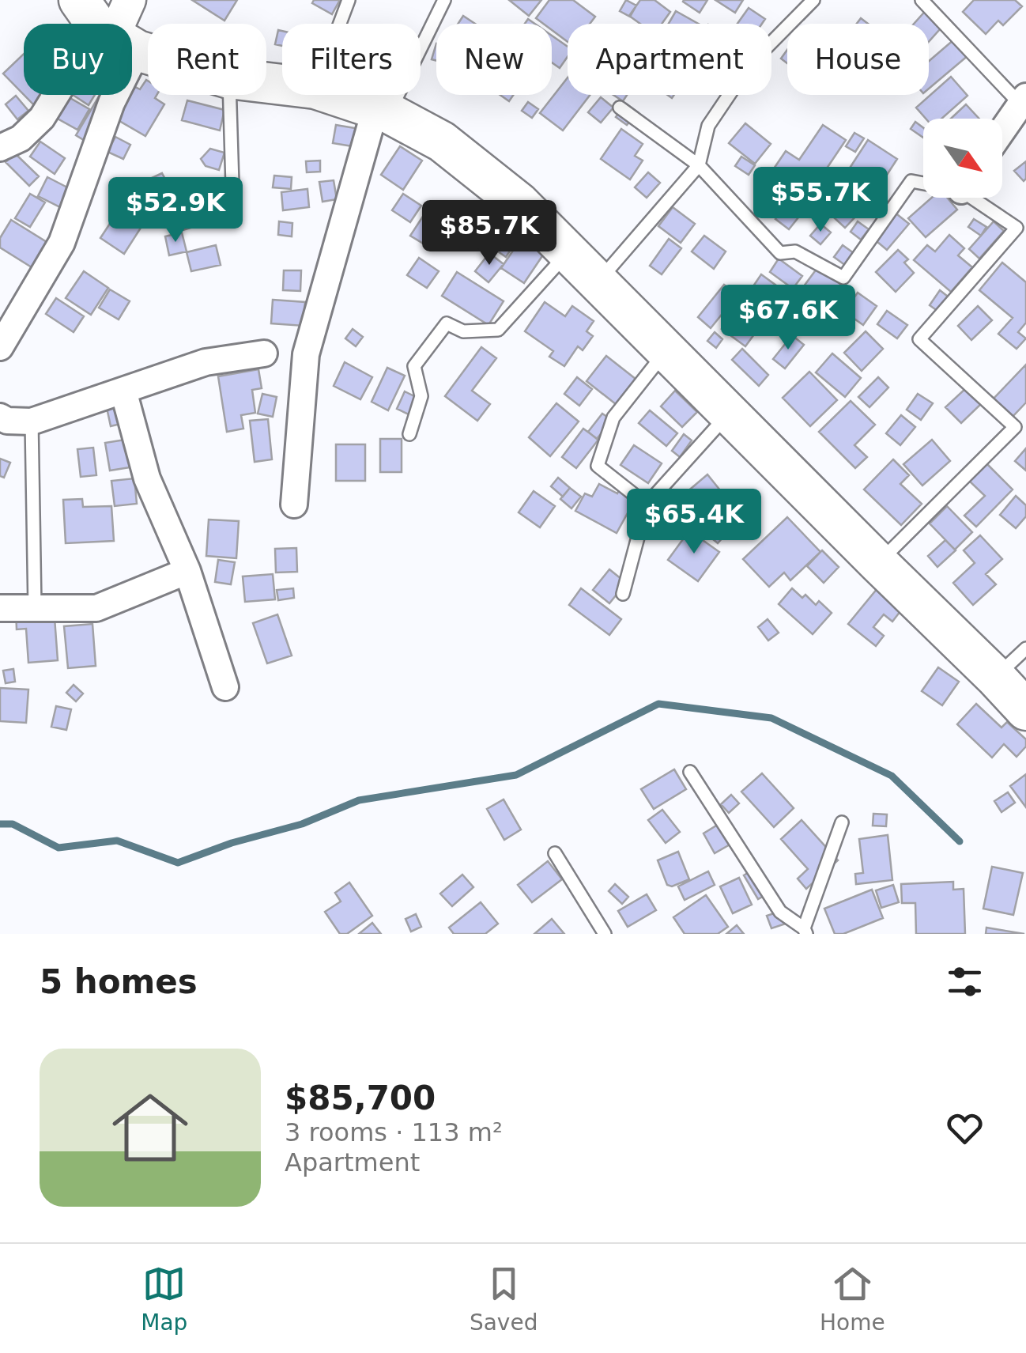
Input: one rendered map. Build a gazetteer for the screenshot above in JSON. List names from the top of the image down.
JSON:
{
  "north": "bottom right",
  "page": {
    "chip": [
      "Buy",
      "Rent",
      "Filters",
      "New",
      "Apartment",
      "House"
    ],
    "price": [
      "$55.7K",
      "$52.9K",
      "$85.7K",
      "$67.6K",
      "$65.4K"
    ],
    "heading": "5 homes",
    "list": [
      {
        "name": "$85,700",
        "note": "3 rooms · 113 m² · Apartment"
      }
    ],
    "tabs": ["Map", "Saved", "Home"]
  }
}
